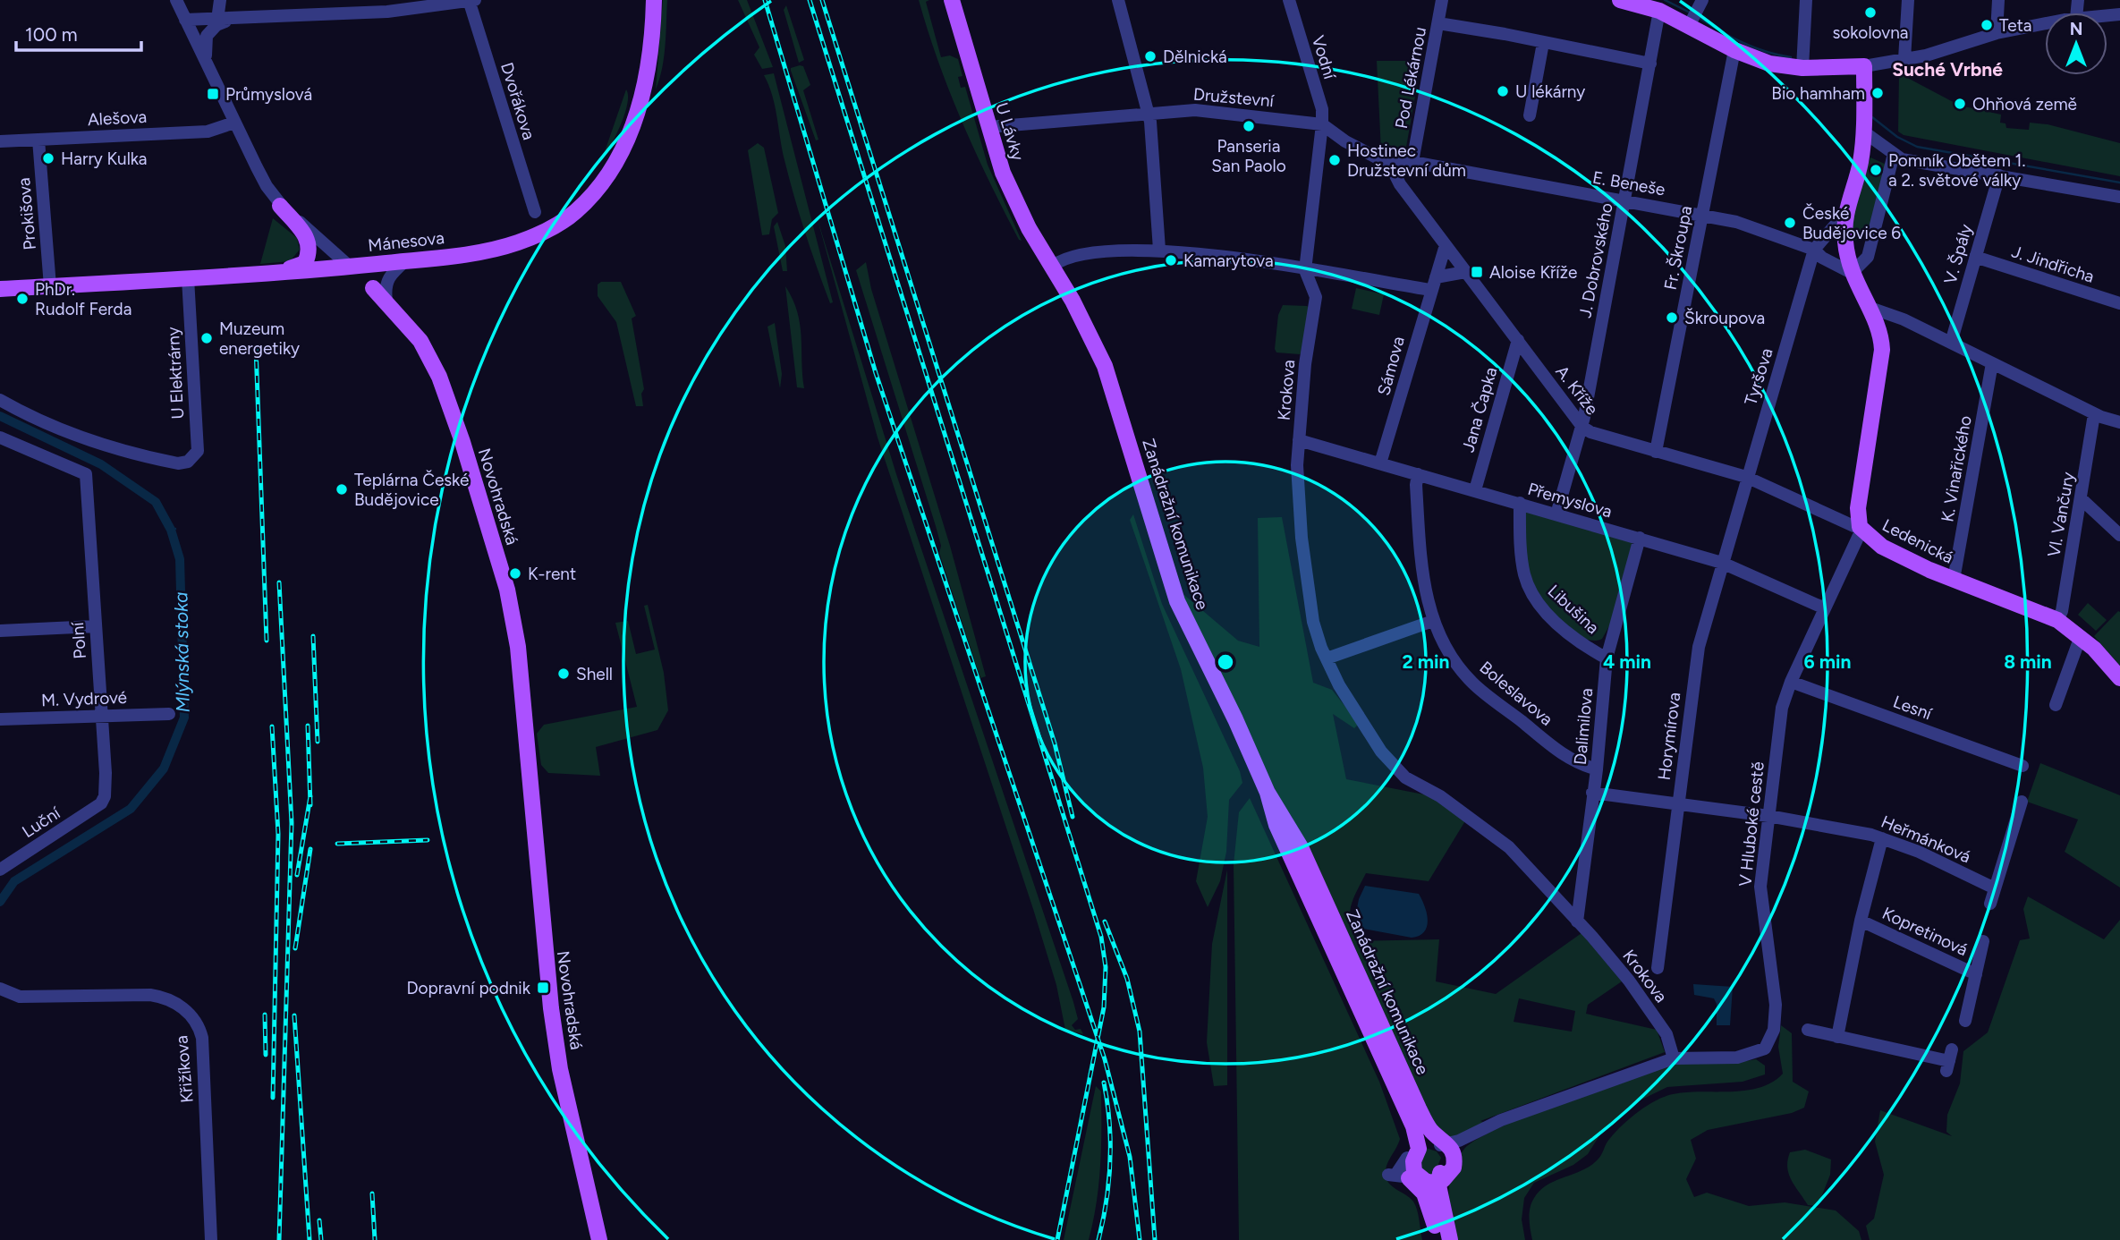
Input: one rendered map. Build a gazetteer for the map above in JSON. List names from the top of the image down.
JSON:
{
  "streets": {
    "main road": [
      "U Lávky",
      "Mánesova",
      "Novohradská",
      "Zanádražní komunikace",
      "Ledenická"
    ],
    "street": [
      "Vodní",
      "Pod Lékárnou",
      "Družstevní",
      "Dvořákova",
      "Alešova",
      "E. Beneše",
      "Prokišova",
      "Fr. Škroupa",
      "V. Špály",
      "J. Dobrovského",
      "J. Jindřicha",
      "Sámova",
      "U Elektrárny",
      "Tyršova",
      "Krokova",
      "A. Kříže",
      "Jana Čapka",
      "K. Vinařického",
      "Přemyslova",
      "Vl. Vančury",
      "Libušina",
      "Polní",
      "Boleslavova",
      "M. Vydrové",
      "Lesní",
      "Dalimilova",
      "Horymírova",
      "Luční",
      "V Hluboké cestě",
      "Heřmánková",
      "Kopretinová",
      "Křižíkova"
    ]
  },
  "crossings": [
    ["Vodní", "Družstevní"],
    ["Vodní", "Krokova"],
    ["Pod Lékárnou", "E. Beneše"],
    ["Družstevní", "U Lávky"],
    ["Družstevní", "E. Beneše"],
    ["Družstevní", "Krokova"],
    ["Družstevní", "A. Kříže"],
    ["Alešova", "Prokišova"],
    ["Alešova", "Novohradská"],
    ["U Lávky", "Zanádražní komunikace"],
    ["E. Beneše", "Fr. Škroupa"],
    ["E. Beneše", "J. Dobrovského"],
    ["E. Beneše", "Tyršova"],
    ["E. Beneše", "A. Kříže"],
    ["E. Beneše", "Ledenická"],
    ["Prokišova", "Mánesova"],
    ["Mánesova", "U Elektrárny"],
    ["Mánesova", "Novohradská"],
    ["Fr. Škroupa", "A. Kříže"],
    ["V. Špály", "J. Jindřicha"],
    ["J. Dobrovského", "A. Kříže"],
    ["J. Dobrovského", "Přemyslova"],
    ["Sámova", "A. Kříže"],
    ["Sámova", "Přemyslova"],
    ["Tyršova", "A. Kříže"],
    ["Tyršova", "Ledenická"],
    ["Tyršova", "Horymírova"],
    ["Krokova", "Přemyslova"],
    ["Krokova", "Dalimilova"],
    ["Krokova", "V Hluboké cestě"],
    ["A. Kříže", "Jana Čapka"],
    ["A. Kříže", "Ledenická"],
    ["A. Kříže", "Horymírova"],
    ["A. Kříže", "V Hluboké cestě"],
    ["Jana Čapka", "Přemyslova"],
    ["K. Vinařického", "Ledenická"],
    ["Přemyslova", "Libušina"],
    ["Přemyslova", "Boleslavova"],
    ["Přemyslova", "Dalimilova"],
    ["Přemyslova", "Horymírova"],
    ["Přemyslova", "V Hluboké cestě"],
    ["Vl. Vančury", "Ledenická"],
    ["Zanádražní komunikace", "V Hluboké cestě"],
    ["Ledenická", "V Hluboké cestě"],
    ["Libušina", "Dalimilova"],
    ["Polní", "M. Vydrové"],
    ["Polní", "Luční"],
    ["Boleslavova", "Dalimilova"],
    ["Lesní", "V Hluboké cestě"],
    ["Dalimilova", "Heřmánková"],
    ["Horymírova", "Heřmánková"],
    ["V Hluboké cestě", "Heřmánková"],
    ["Heřmánková", "Kopretinová"]
  ],
  "districts": ["Suché Vrbné"],
  "water": ["Mlýnská stoka"],
  "places": {
    "other": [
      "sokolovna",
      "Teta",
      "Dělnická",
      "U lékárny",
      "Bio hamham",
      "Ohňová země",
      "Panseria San Paolo",
      "Harry Kulka",
      "Hostinec Družstevní dům",
      "Pomník Obětem 1. a 2. světové války",
      "České Budějovice 6",
      "Kamarytova",
      "PhDr. Rudolf Ferda",
      "Škroupova",
      "Muzeum energetiky",
      "Teplárna České Budějovice",
      "K-rent",
      "Shell"
    ],
    "transit": ["Průmyslová", "Aloise Kříže", "Dopravní podnik"]
  },
  "scale_bar": "100 m",
  "north": "top",
  "rings": [
    "2 min",
    "4 min",
    "6 min",
    "8 min"
  ]
}
